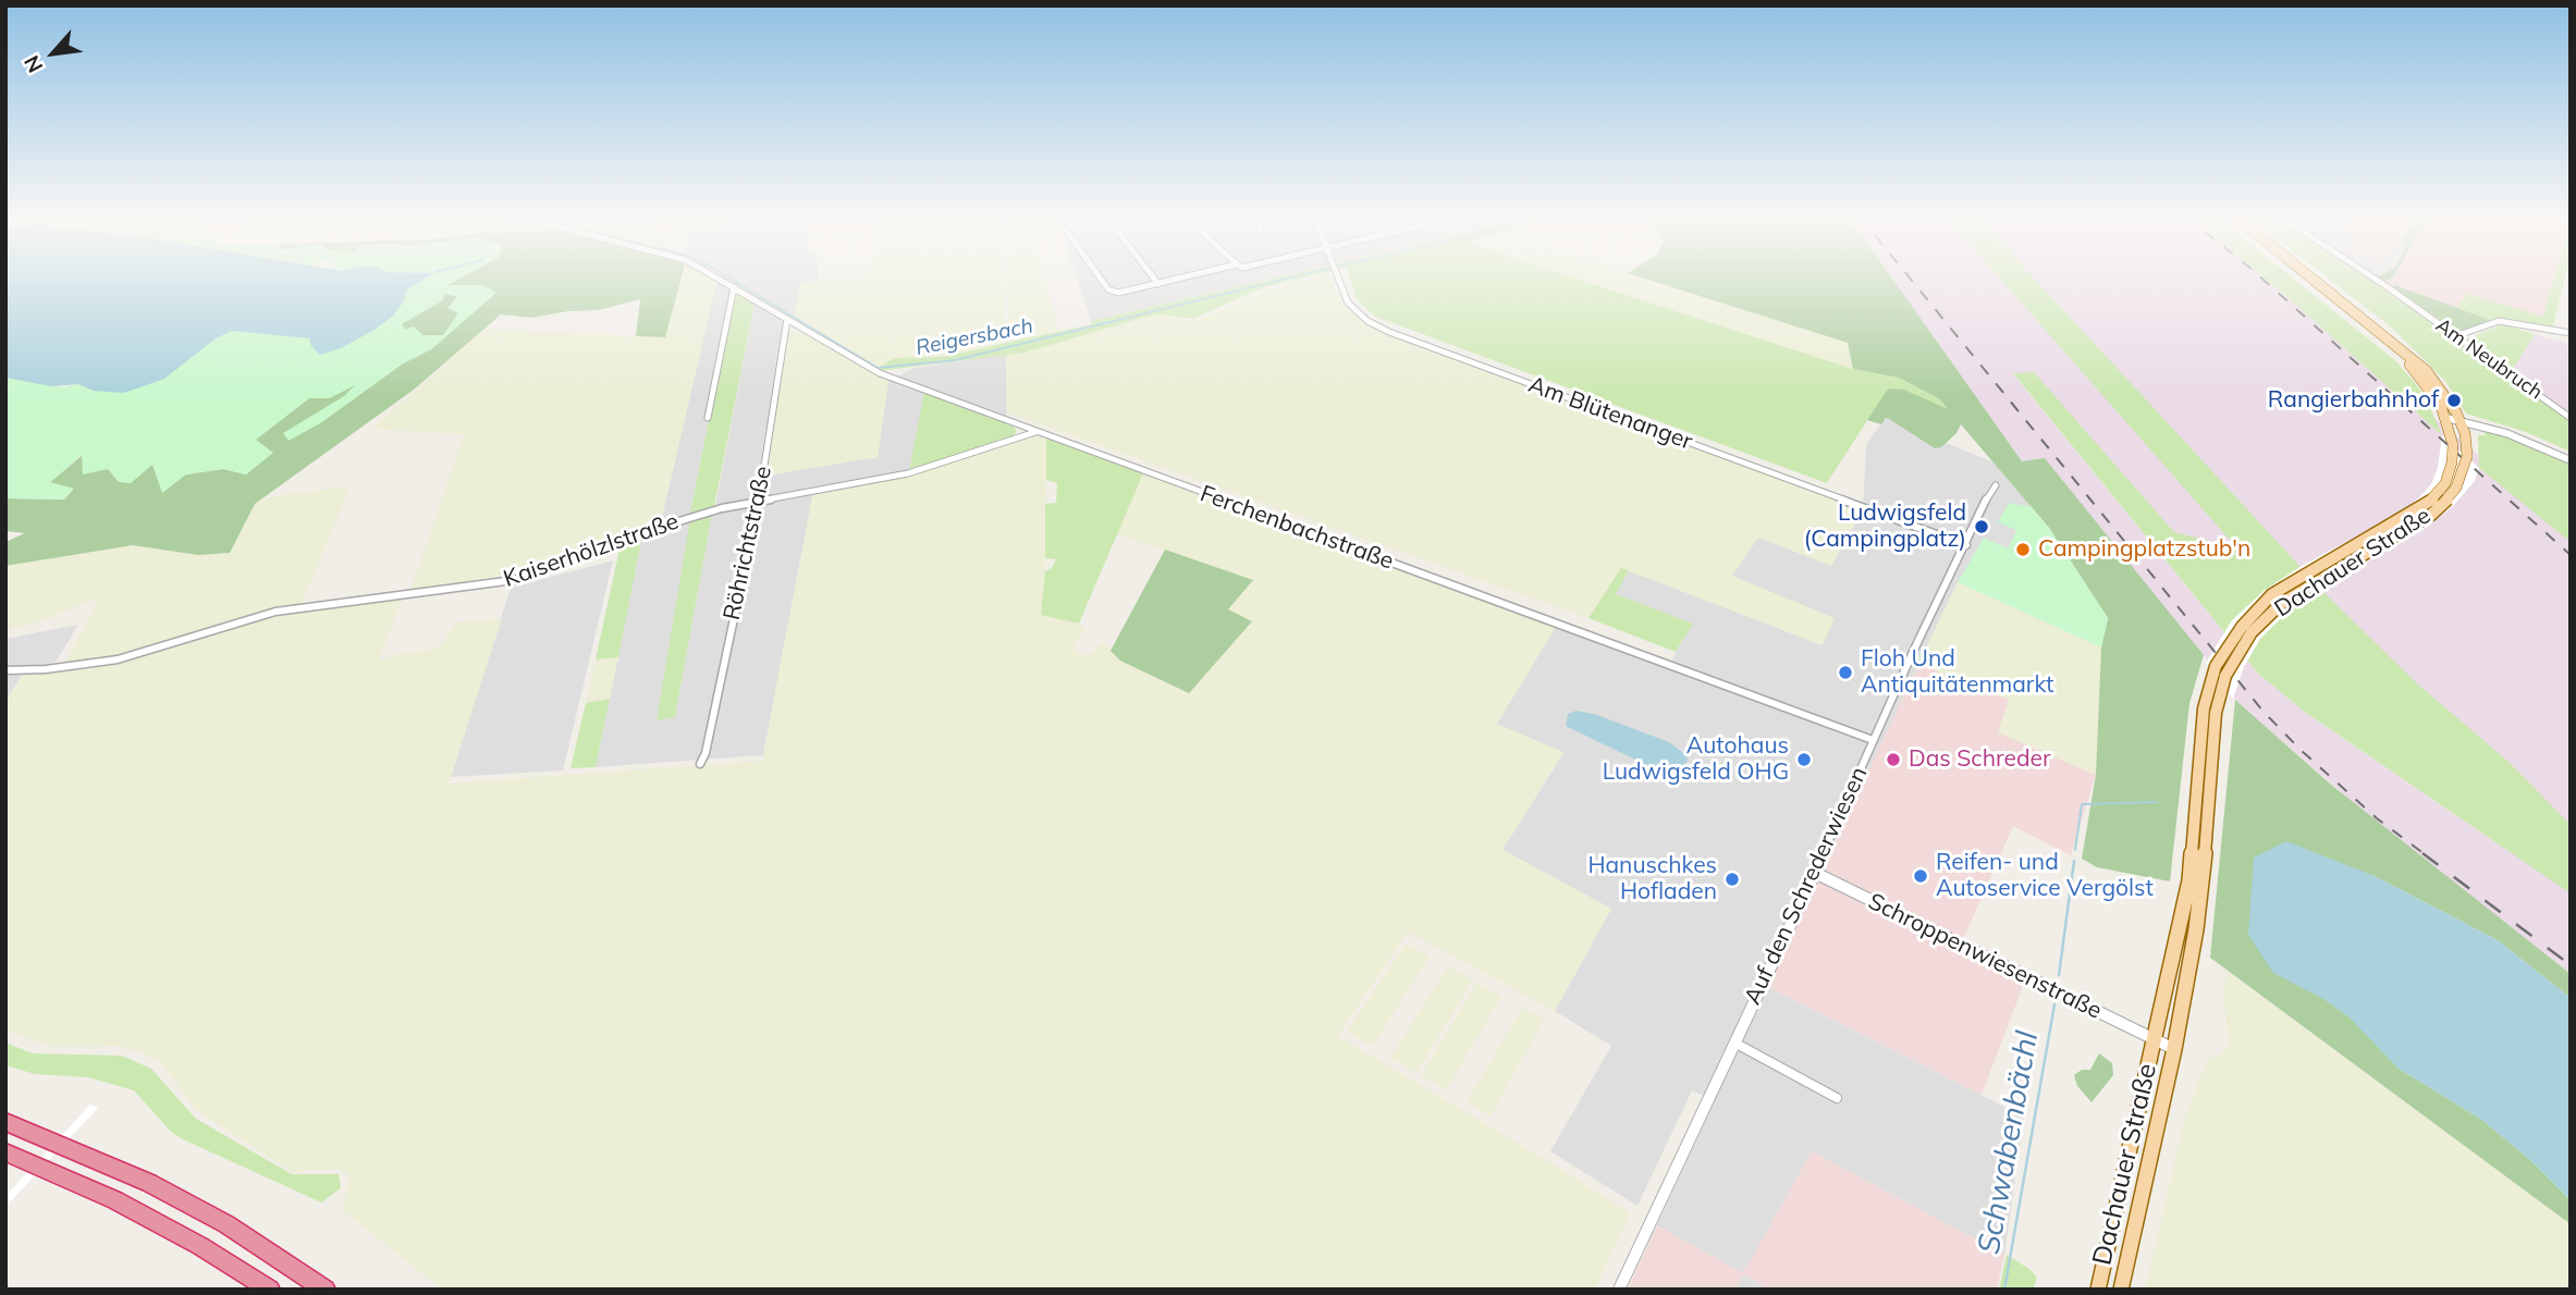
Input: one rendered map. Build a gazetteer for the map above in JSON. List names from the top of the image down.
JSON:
{
  "streets": {
    "main road": ["Dachauer Straße"],
    "street": [
      "Am Neubruch",
      "Am Blütenanger",
      "Ferchenbachstraße",
      "Röhrichtstraße",
      "Kaiserhölzlstraße",
      "Auf den Schrederwiesen",
      "Schroppenwiesenstraße"
    ]
  },
  "crossings": [
    ["Am Blütenanger", "Auf den Schrederwiesen"],
    ["Ferchenbachstraße", "Röhrichtstraße"],
    ["Ferchenbachstraße", "Kaiserhölzlstraße"],
    ["Ferchenbachstraße", "Auf den Schrederwiesen"],
    ["Röhrichtstraße", "Kaiserhölzlstraße"],
    ["Dachauer Straße", "Schroppenwiesenstraße"],
    ["Auf den Schrederwiesen", "Schroppenwiesenstraße"]
  ],
  "water": ["Reigersbach", "Schwabenbächl"],
  "places": [
    "Rangierbahnhof",
    "Ludwigsfeld (Campingplatz)",
    "Campingplatzstub'n",
    "Floh Und Antiquitätenmarkt",
    "Autohaus Ludwigsfeld OHG",
    "Das Schreder",
    "Reifen- und Autoservice Vergölst",
    "Hanuschkes Hofladen"
  ],
  "north": "bottom left"
}
